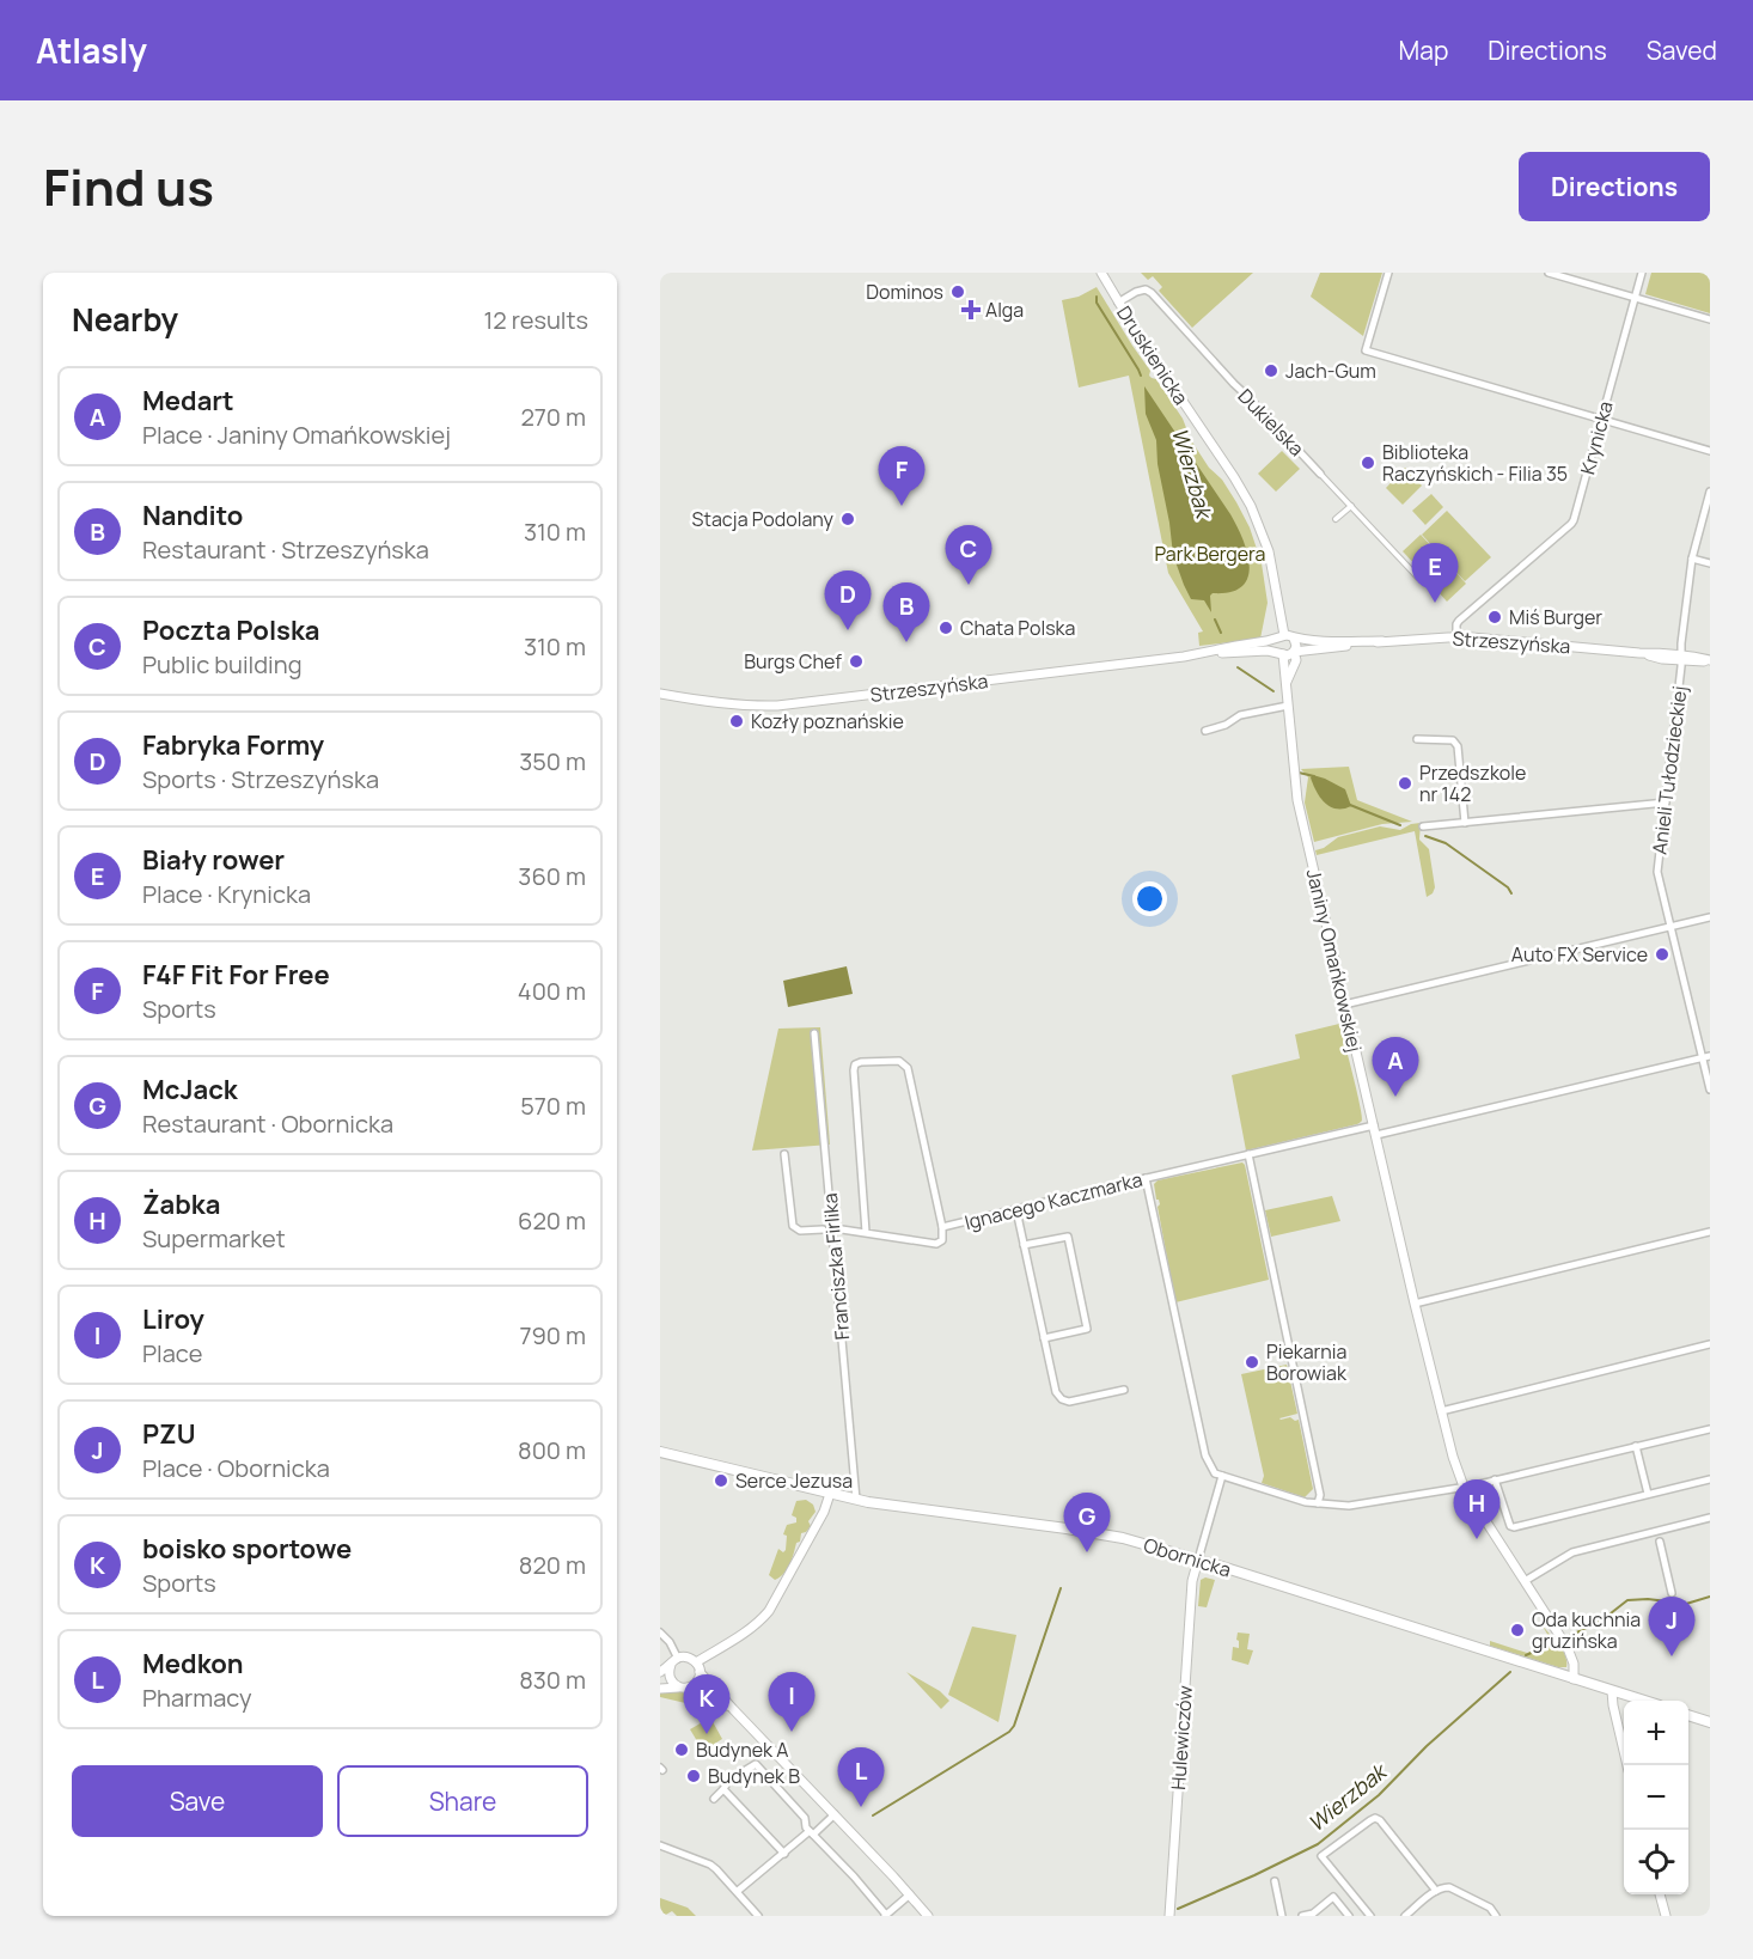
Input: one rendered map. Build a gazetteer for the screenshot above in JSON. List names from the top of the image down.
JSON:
{
  "streets": {
    "main road": ["Obornicka"],
    "street": [
      "Druskienicka",
      "Dukielska",
      "Krynicka",
      "Strzeszyńska",
      "Anieli Tułodzieckiej",
      "Janiny Omańkowskiej",
      "Ignacego Kaczmarka",
      "Franciszka Firlika",
      "Hulewiczów"
    ]
  },
  "crossings": [
    ["Druskienicka", "Dukielska"],
    ["Druskienicka", "Strzeszyńska"],
    ["Druskienicka", "Janiny Omańkowskiej"],
    ["Krynicka", "Strzeszyńska"],
    ["Strzeszyńska", "Anieli Tułodzieckiej"],
    ["Strzeszyńska", "Janiny Omańkowskiej"],
    ["Janiny Omańkowskiej", "Ignacego Kaczmarka"],
    ["Janiny Omańkowskiej", "Obornicka"],
    ["Ignacego Kaczmarka", "Franciszka Firlika"],
    ["Franciszka Firlika", "Obornicka"],
    ["Obornicka", "Hulewiczów"]
  ],
  "water": ["Wierzbak"],
  "parks": ["Park Bergera"],
  "places": {
    "other": [
      "Dominos",
      "Jach-Gum",
      "Biblioteka Raczyńskich - Filia 35",
      "Stacja Podolany",
      "Miś Burger",
      "Chata Polska",
      "Burgs Chef",
      "Kozły poznańskie",
      "Przedszkole nr 142",
      "Auto FX Service",
      "Piekarnia Borowiak",
      "Serce Jezusa",
      "Oda kuchnia gruzińska",
      "Budynek A",
      "Budynek B"
    ],
    "health": ["Alga"]
  },
  "page": {
    "header": "Atlasly",
    "nav": ["Map", "Directions", "Saved"],
    "title": "Find us",
    "buttons": [
      "Directions",
      ["Save", "Share"]
    ],
    "heading": ["Nearby", "12 results"],
    "list": [
      {
        "mark": "A",
        "name": "Medart",
        "note": "Place · Janiny Omańkowskiej",
        "value": "270 m"
      },
      {
        "mark": "B",
        "name": "Nandito",
        "note": "Restaurant · Strzeszyńska",
        "value": "310 m"
      },
      {
        "mark": "C",
        "name": "Poczta Polska",
        "note": "Public building",
        "value": "310 m"
      },
      {
        "mark": "D",
        "name": "Fabryka Formy",
        "note": "Sports · Strzeszyńska",
        "value": "350 m"
      },
      {
        "mark": "E",
        "name": "Biały rower",
        "note": "Place · Krynicka",
        "value": "360 m"
      },
      {
        "mark": "F",
        "name": "F4F Fit For Free",
        "note": "Sports",
        "value": "400 m"
      },
      {
        "mark": "G",
        "name": "McJack",
        "note": "Restaurant · Obornicka",
        "value": "570 m"
      },
      {
        "mark": "H",
        "name": "Żabka",
        "note": "Supermarket",
        "value": "620 m"
      },
      {
        "mark": "I",
        "name": "Liroy",
        "note": "Place",
        "value": "790 m"
      },
      {
        "mark": "J",
        "name": "PZU",
        "note": "Place · Obornicka",
        "value": "800 m"
      },
      {
        "mark": "K",
        "name": "boisko sportowe",
        "note": "Sports",
        "value": "820 m"
      },
      {
        "mark": "L",
        "name": "Medkon",
        "note": "Pharmacy",
        "value": "830 m"
      }
    ],
    "pins": [
      "F",
      "C",
      "E",
      "D",
      "B",
      "A",
      "H",
      "G",
      "J",
      "I",
      "K",
      "L"
    ],
    "map_buttons": ["+", "−"]
  }
}
